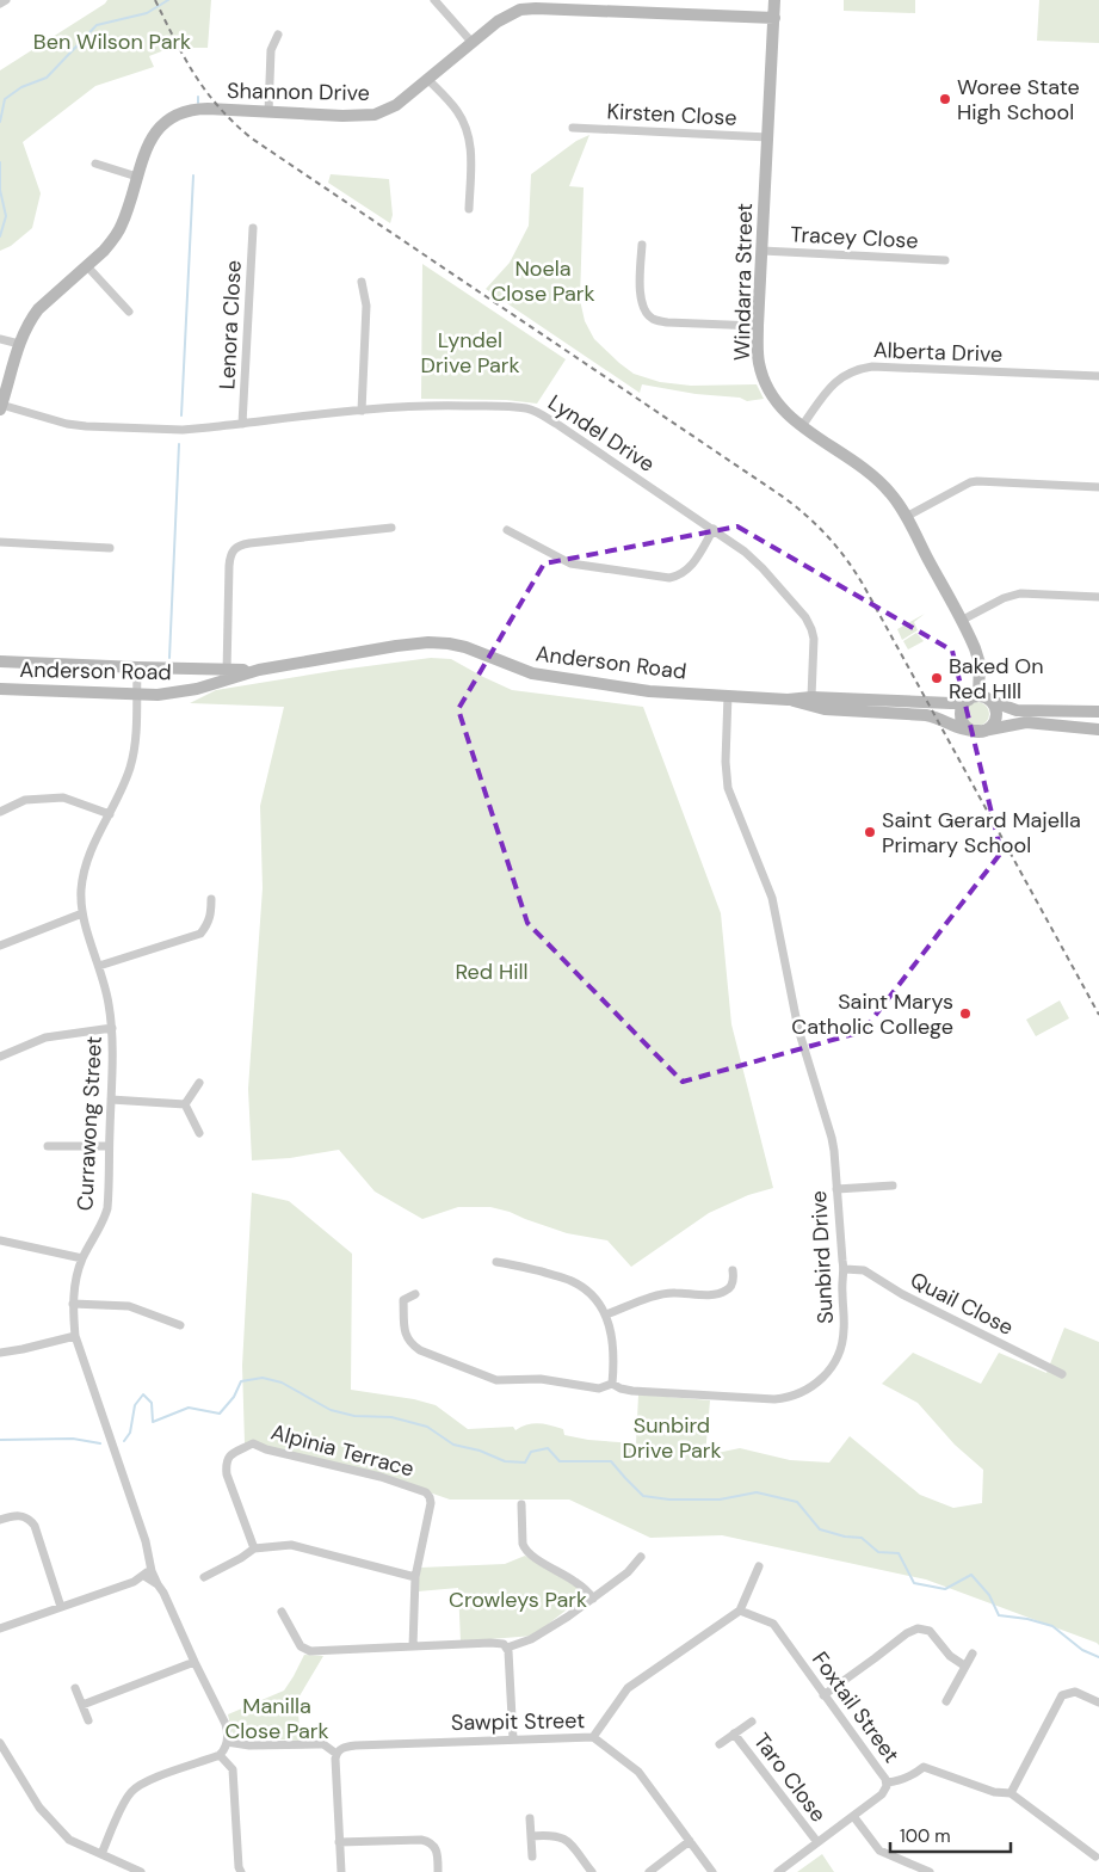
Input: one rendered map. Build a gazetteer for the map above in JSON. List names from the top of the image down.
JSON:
{
  "streets": {
    "street": [
      "Shannon Drive",
      "Kirsten Close",
      "Tracey Close",
      "Windarra Street",
      "Lenora Close",
      "Alberta Drive",
      "Lyndel Drive",
      "Anderson Road",
      "Currawong Street",
      "Sunbird Drive",
      "Quail Close",
      "Alpinia Terrace",
      "Foxtail Street",
      "Sawpit Street",
      "Taro Close"
    ]
  },
  "crossings": [
    ["Shannon Drive", "Windarra Street"],
    ["Shannon Drive", "Lyndel Drive"],
    ["Kirsten Close", "Windarra Street"],
    ["Tracey Close", "Windarra Street"],
    ["Windarra Street", "Alberta Drive"],
    ["Windarra Street", "Anderson Road"],
    ["Lenora Close", "Lyndel Drive"],
    ["Lyndel Drive", "Anderson Road"],
    ["Anderson Road", "Currawong Street"],
    ["Anderson Road", "Sunbird Drive"],
    ["Sunbird Drive", "Quail Close"],
    ["Foxtail Street", "Taro Close"]
  ],
  "parks": [
    "Ben Wilson Park",
    "Noela Close Park",
    "Lyndel Drive Park",
    "Red Hill",
    "Sunbird Drive Park",
    "Crowleys Park",
    "Manilla Close Park"
  ],
  "places": [
    "Woree State High School",
    "Baked On Red HIll",
    "Saint Gerard Majella Primary School",
    "Saint Marys Catholic College"
  ],
  "scale_bar": "100 m"
}
